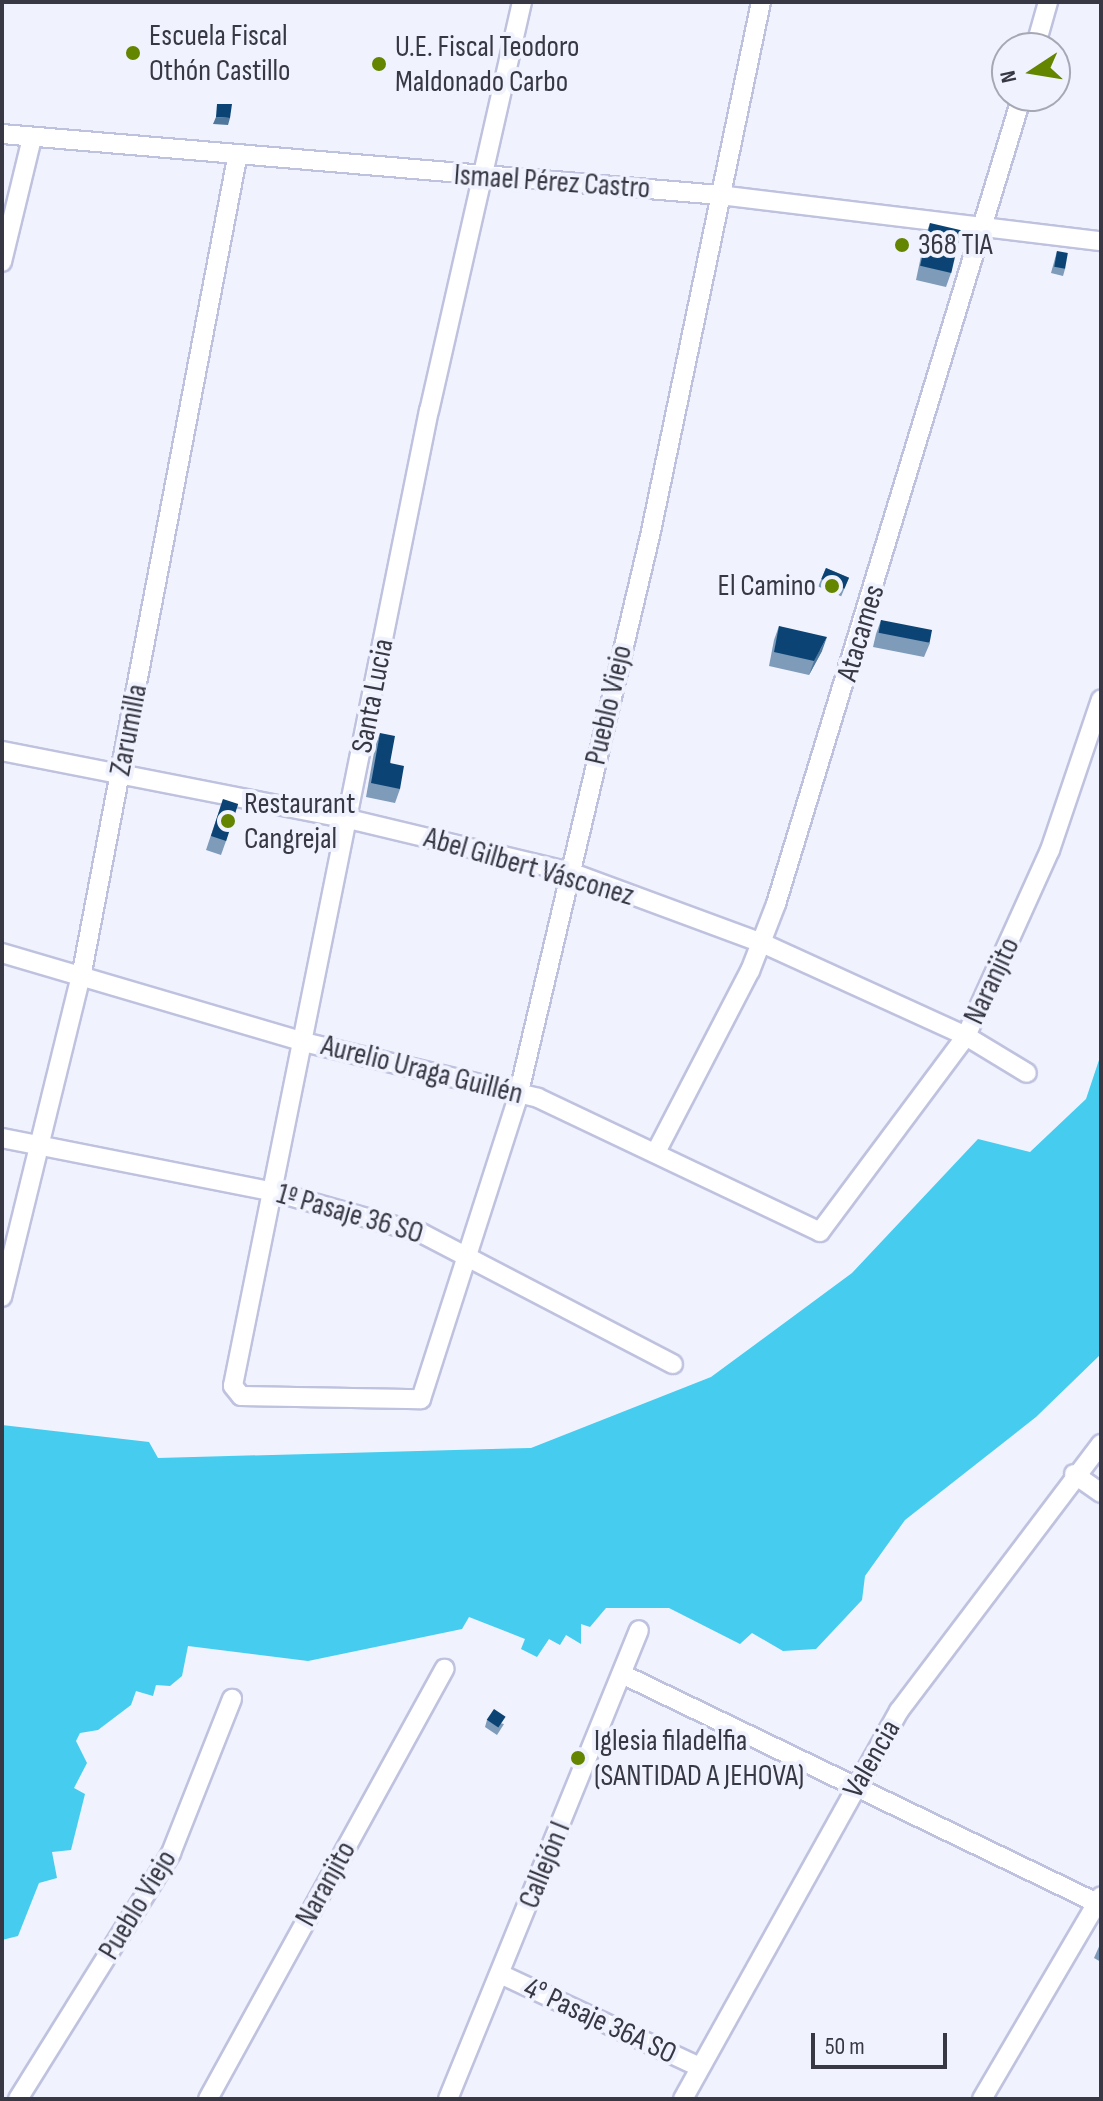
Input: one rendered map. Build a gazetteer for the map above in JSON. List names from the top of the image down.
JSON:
{
  "streets": {
    "street": [
      "Ismael Pérez Castro",
      "Atacames",
      "Santa Lucia",
      "Pueblo Viejo",
      "Zarumilla",
      "Abel Gilbert Vásconez",
      "Naranjito",
      "Aurelio Uraga Guillén",
      "1º Pasaje 36 SO",
      "Valencia",
      "Callejón I",
      "4° Pasaje 36A SO"
    ]
  },
  "crossings": [
    ["Ismael Pérez Castro", "Atacames"],
    ["Ismael Pérez Castro", "Santa Lucia"],
    ["Ismael Pérez Castro", "Pueblo Viejo"],
    ["Ismael Pérez Castro", "Zarumilla"],
    ["Atacames", "Abel Gilbert Vásconez"],
    ["Atacames", "Aurelio Uraga Guillén"],
    ["Santa Lucia", "Pueblo Viejo"],
    ["Santa Lucia", "Abel Gilbert Vásconez"],
    ["Santa Lucia", "Aurelio Uraga Guillén"],
    ["Santa Lucia", "1º Pasaje 36 SO"],
    ["Pueblo Viejo", "Abel Gilbert Vásconez"],
    ["Pueblo Viejo", "Aurelio Uraga Guillén"],
    ["Pueblo Viejo", "1º Pasaje 36 SO"],
    ["Zarumilla", "Abel Gilbert Vásconez"],
    ["Zarumilla", "Aurelio Uraga Guillén"],
    ["Zarumilla", "1º Pasaje 36 SO"],
    ["Abel Gilbert Vásconez", "Naranjito"],
    ["Naranjito", "Aurelio Uraga Guillén"],
    ["Valencia", "4° Pasaje 36A SO"],
    ["Callejón I", "4° Pasaje 36A SO"]
  ],
  "places": [
    "Escuela Fiscal Othón Castillo",
    "U.E. Fiscal Teodoro Maldonado Carbo",
    "368 TIA",
    "El Camino",
    "Restaurant Cangrejal",
    "Iglesia filadelfia (SANTIDAD A JEHOVA)"
  ],
  "scale_bar": "50 m",
  "north": "left"
}
